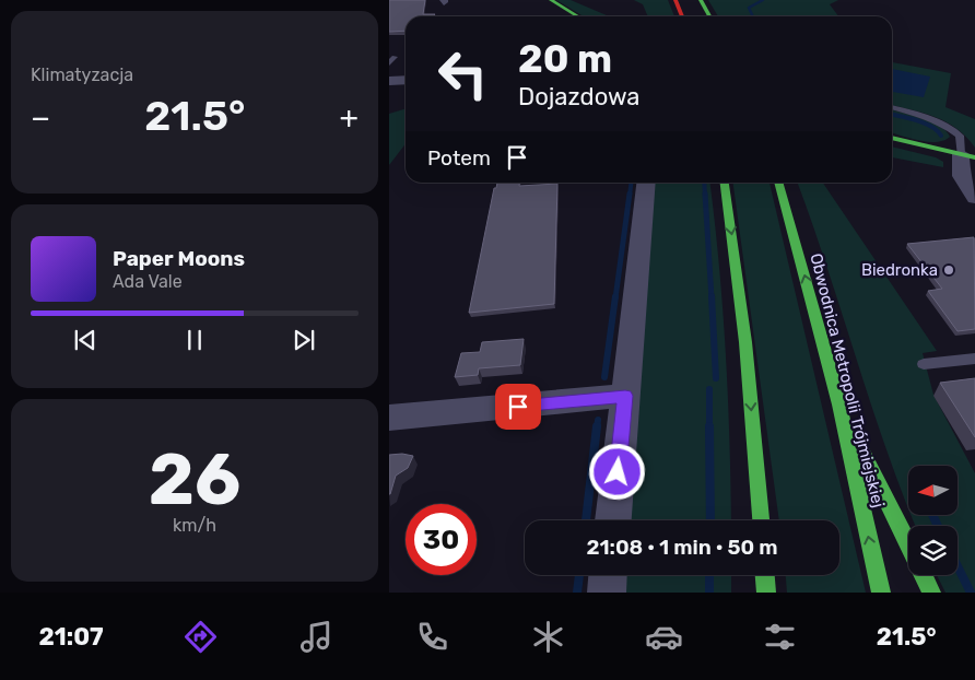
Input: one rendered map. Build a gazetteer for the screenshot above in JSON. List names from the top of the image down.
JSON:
{
  "streets": {
    "main road": ["Obwodnica Metropolii Trójmiejskiej"]
  },
  "places": ["Biedronka"],
  "north": "left",
  "page": {
    "tile": [
      "Klimatyzacja",
      ["26", "km/h"]
    ],
    "turn": ["20 m", "Dojazdowa"],
    "heat": ["−", "21.5°", "+"],
    "then": "Potem",
    "song": ["Paper Moons", "Ada Vale"],
    "limit": "30",
    "trip": "21:08 · 1 min · 50 m",
    "tabs": ["21:07", "21.5°"]
  }
}
